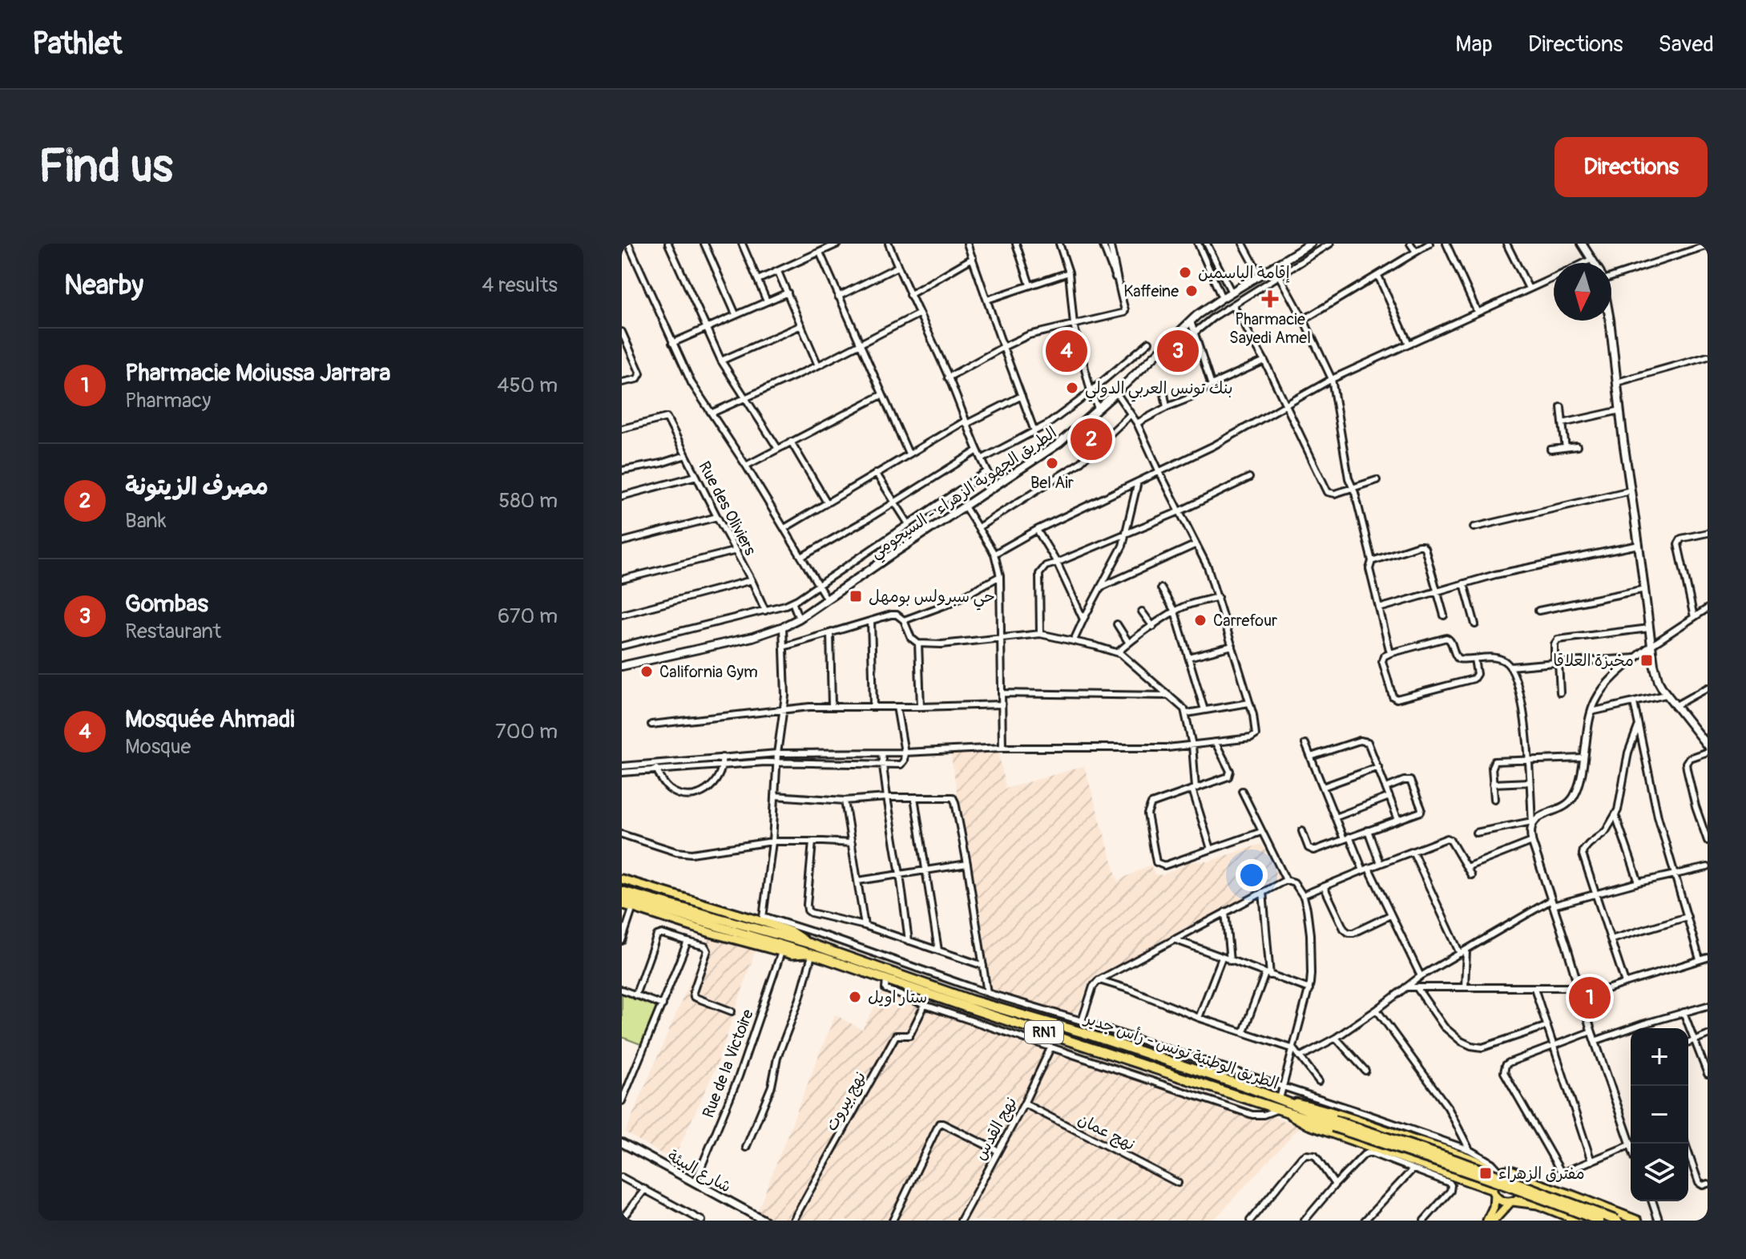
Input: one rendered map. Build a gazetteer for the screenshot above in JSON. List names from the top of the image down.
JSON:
{
  "streets": {
    "highway": ["RN1", "الطريق الوطنية تونس - رأس جدير"],
    "main road": ["الطريق الجهوية الزهراء - السيجومي", "شارع البيئة"],
    "street": [
      "Rue des Oliviers",
      "Rue de la Victoire",
      "نهج بيروت",
      "نهج القدس",
      "نهج عمان"
    ]
  },
  "crossings": [
    ["Rue de la Victoire", "شارع البيئة"],
    ["نهج القدس", "نهج عمان"]
  ],
  "places": {
    "other": [
      "إقامة الياسمين",
      "Kaffeine",
      "بنك تونس العربي الدولي",
      "Bel Air",
      "Carrefour",
      "California Gym",
      "ستار اويل"
    ],
    "health": ["Pharmacie Sayedi Amel"],
    "transit": ["حي سبرولس بومهل", "مخبزة العلاقا", "مفترق الزهراء"]
  },
  "north": "bottom",
  "page": {
    "header": "Pathlet",
    "nav": ["Map", "Directions", "Saved"],
    "buttons": "Directions",
    "title": "Find us",
    "heading": ["Nearby", "4 results"],
    "list": [
      {
        "mark": "1",
        "name": "Pharmacie Moiussa Jarrara",
        "note": "Pharmacy",
        "value": "450 m"
      },
      {
        "mark": "2",
        "name": "مصرف الزيتونة",
        "note": "Bank",
        "value": "580 m"
      },
      {
        "mark": "3",
        "name": "Gombas",
        "note": "Restaurant",
        "value": "670 m"
      },
      {
        "mark": "4",
        "name": "Mosquée Ahmadi",
        "note": "Mosque",
        "value": "700 m"
      }
    ],
    "pins": [
      "3",
      "4",
      "2",
      "1"
    ],
    "map_buttons": ["+", "−"]
  }
}
